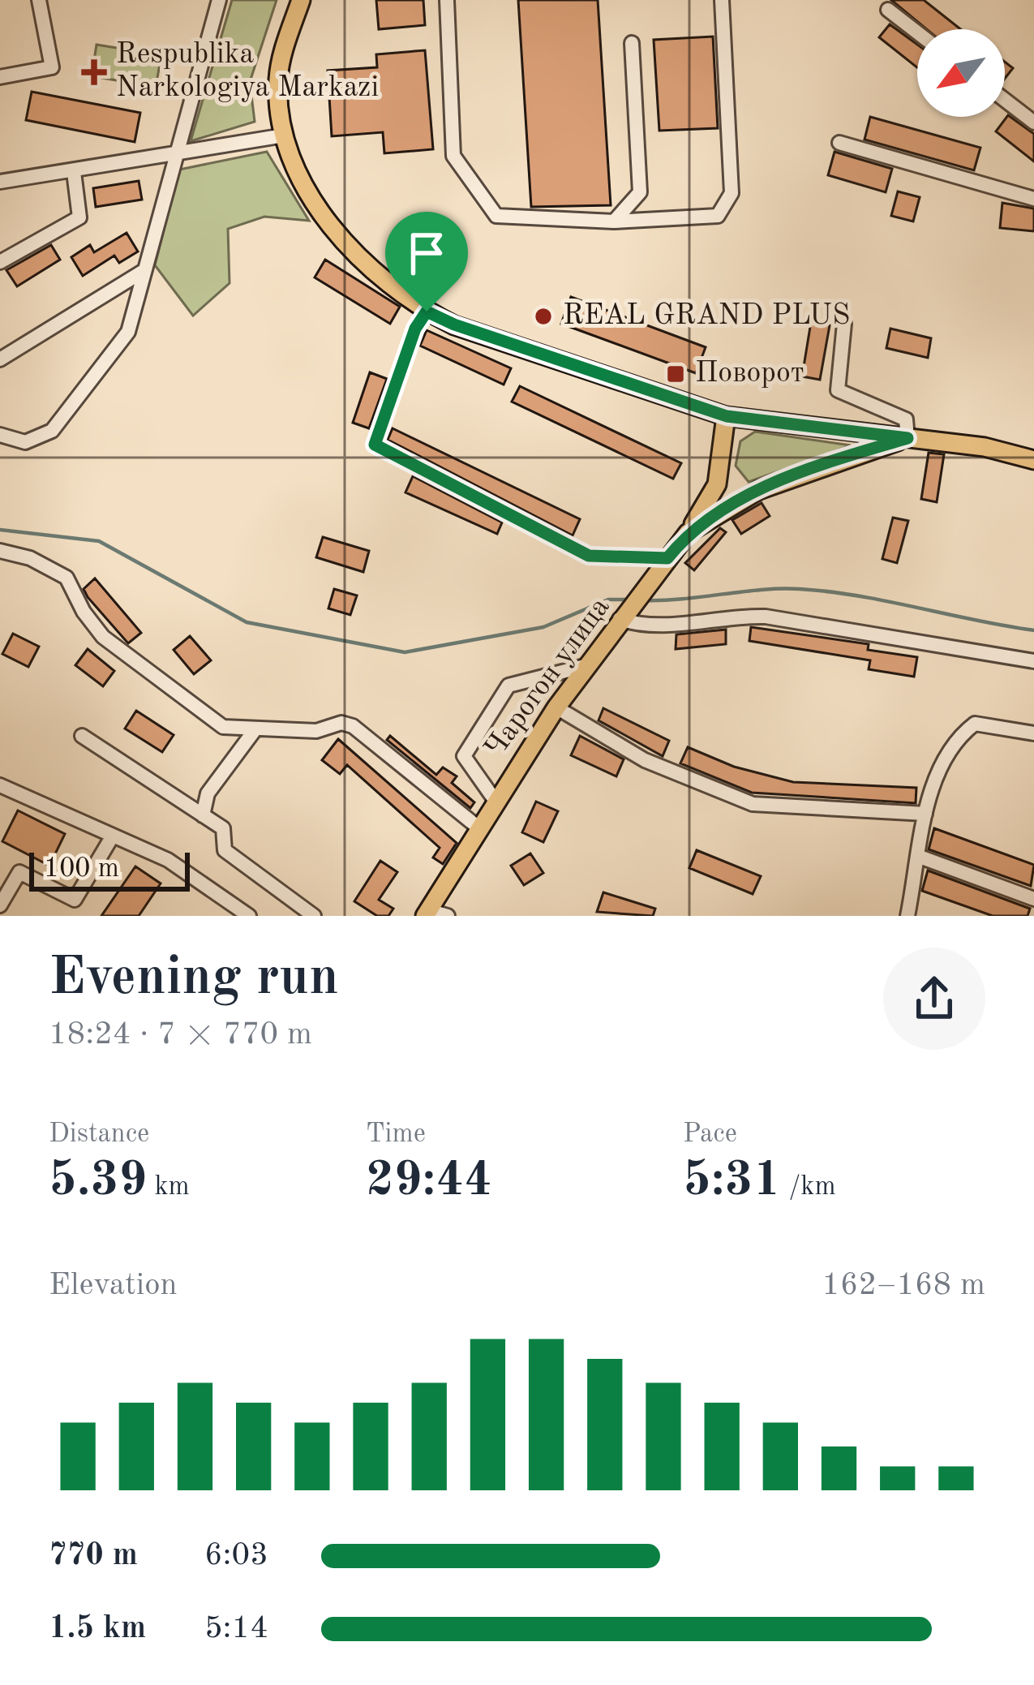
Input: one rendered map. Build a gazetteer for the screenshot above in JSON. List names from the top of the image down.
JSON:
{
  "streets": {
    "main road": ["Чарогон улица"]
  },
  "places": {
    "health": ["Respublika Narkologiya Markazi"],
    "other": ["REAL GRAND PLUS"],
    "transit": ["Поворот"]
  },
  "scale_bar": "100 m",
  "north": "bottom left",
  "page": {
    "scale": "100 m",
    "heading": ["Evening run", "18:24 · 7 × 770 m"],
    "stats": [
      ["Distance", "5.39 km"],
      ["Time", "29:44"],
      ["Pace", "5:31 /km"]
    ],
    "chart": ["Elevation", "162–168 m"],
    "list": [
      {
        "name": "770 m",
        "note": "6:03"
      },
      {
        "name": "1.5 km",
        "note": "5:14"
      }
    ]
  }
}
